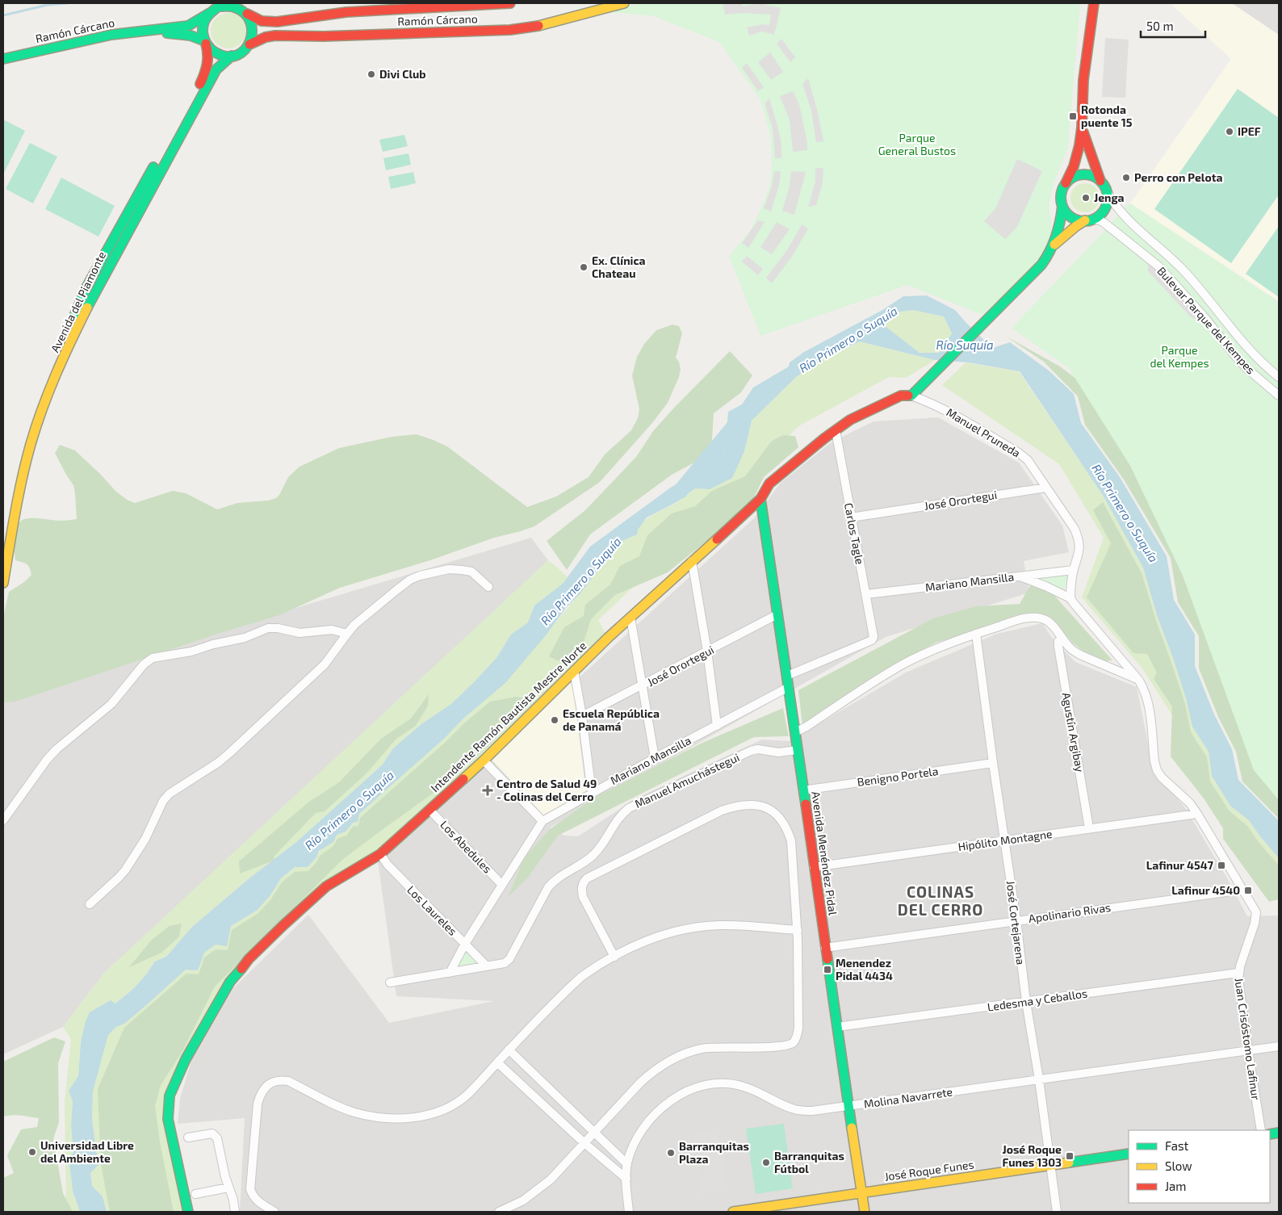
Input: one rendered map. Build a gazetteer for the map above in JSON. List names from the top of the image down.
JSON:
{
  "streets": {
    "main road": [
      "Ramón Cárcano",
      "Avenida del Piamonte",
      "Intendente Ramón Bautista Mestre Norte",
      "Avenida Menéndez Pidal",
      "José Roque Funes"
    ],
    "street": [
      "Bulevar Parque del Kempes",
      "Manuel Pruneda",
      "José Orortegui",
      "Carlos Tagle",
      "Mariano Mansilla",
      "Agustín Argibay",
      "Benigno Portela",
      "Manuel Amuchástegui",
      "Hipólito Montagne",
      "Los Abedules",
      "Los Laureles",
      "Apolinario Rivas",
      "José Cortejarena",
      "Ledesma y Ceballos",
      "Juan Crisóstomo Lafinur",
      "Molina Navarrete"
    ]
  },
  "crossings": [
    ["Ramón Cárcano", "Avenida del Piamonte"],
    ["Manuel Pruneda", "José Orortegui"],
    ["Manuel Pruneda", "Mariano Mansilla"],
    ["Manuel Pruneda", "Intendente Ramón Bautista Mestre Norte"],
    ["Manuel Pruneda", "Juan Crisóstomo Lafinur"],
    ["José Orortegui", "Carlos Tagle"],
    ["José Orortegui", "Avenida Menéndez Pidal"],
    ["Carlos Tagle", "Mariano Mansilla"],
    ["Carlos Tagle", "Intendente Ramón Bautista Mestre Norte"],
    ["Carlos Tagle", "Avenida Menéndez Pidal"],
    ["Mariano Mansilla", "Manuel Amuchástegui"],
    ["Mariano Mansilla", "Los Abedules"],
    ["Mariano Mansilla", "Avenida Menéndez Pidal"],
    ["Mariano Mansilla", "Los Laureles"],
    ["Intendente Ramón Bautista Mestre Norte", "Los Abedules"],
    ["Intendente Ramón Bautista Mestre Norte", "Avenida Menéndez Pidal"],
    ["Intendente Ramón Bautista Mestre Norte", "Los Laureles"],
    ["Agustín Argibay", "Hipólito Montagne"],
    ["Benigno Portela", "Avenida Menéndez Pidal"],
    ["Benigno Portela", "José Cortejarena"],
    ["Manuel Amuchástegui", "Avenida Menéndez Pidal"],
    ["Manuel Amuchástegui", "Los Laureles"],
    ["Hipólito Montagne", "Avenida Menéndez Pidal"],
    ["Hipólito Montagne", "José Cortejarena"],
    ["Hipólito Montagne", "Juan Crisóstomo Lafinur"],
    ["Avenida Menéndez Pidal", "Apolinario Rivas"],
    ["Avenida Menéndez Pidal", "Ledesma y Ceballos"],
    ["Avenida Menéndez Pidal", "Molina Navarrete"],
    ["Avenida Menéndez Pidal", "José Roque Funes"],
    ["Apolinario Rivas", "José Cortejarena"],
    ["Apolinario Rivas", "Juan Crisóstomo Lafinur"],
    ["José Cortejarena", "Ledesma y Ceballos"],
    ["José Cortejarena", "Molina Navarrete"],
    ["José Cortejarena", "José Roque Funes"],
    ["Ledesma y Ceballos", "Juan Crisóstomo Lafinur"],
    ["Juan Crisóstomo Lafinur", "Molina Navarrete"]
  ],
  "districts": ["COLINAS DEL CERRO"],
  "water": ["Río Primero o Suquía", "Río Suquía"],
  "parks": ["Parque General Bustos", "Parque del Kempes"],
  "places": {
    "other": [
      "Divi Club",
      "IPEF",
      "Perro con Pelota",
      "Jenga",
      "Ex. Clínica Chateau",
      "Escuela República de Panamá",
      "Universidad Libre del Ambiente",
      "Barranquitas Plaza",
      "Barranquitas Fútbol"
    ],
    "transit": [
      "Rotonda puente 15",
      "Lafinur 4547",
      "Lafinur 4540",
      "Menendez Pidal 4434",
      "José Roque Funes 1303"
    ],
    "health": ["Centro de Salud 49 - Colinas del Cerro"]
  },
  "legend": ["Fast", "Slow", "Jam"],
  "scale_bar": "50 m"
}
